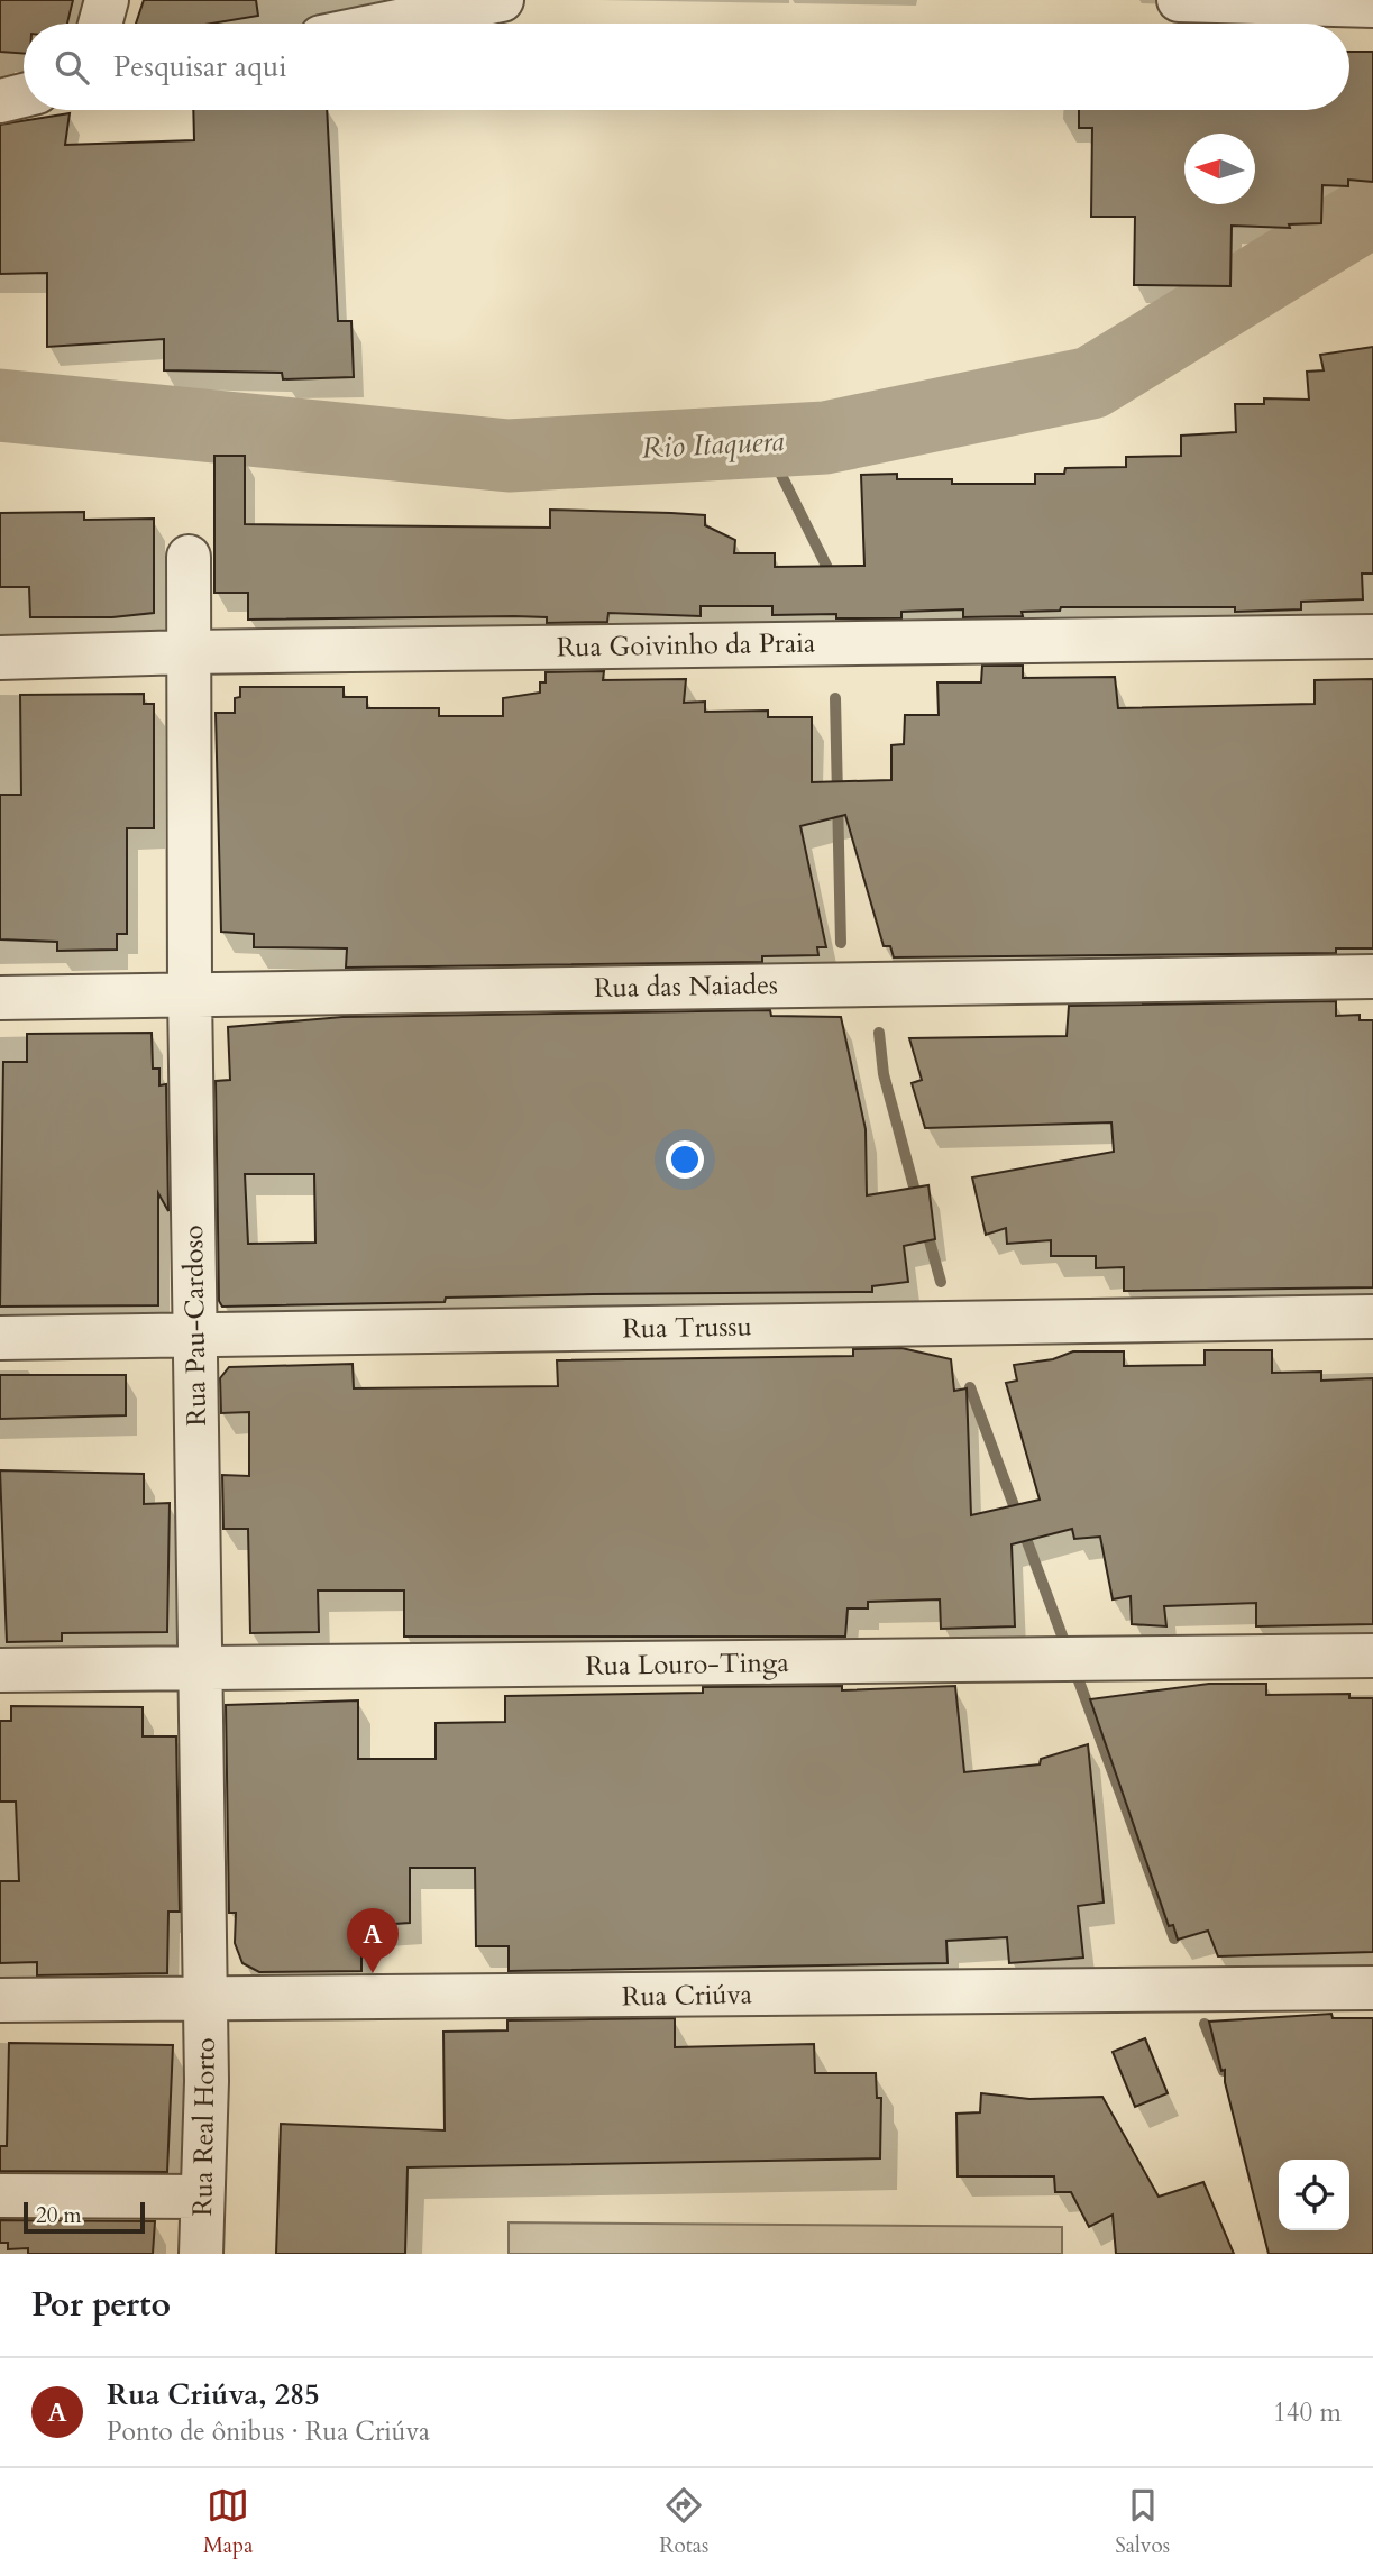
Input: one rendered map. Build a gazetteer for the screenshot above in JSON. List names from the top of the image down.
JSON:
{
  "streets": {
    "street": [
      "Rua Goivinho da Praia",
      "Rua das Naiades",
      "Rua Pau-Cardoso",
      "Rua Trussu",
      "Rua Louro-Tinga",
      "Rua Criúva",
      "Rua Real Horto"
    ]
  },
  "crossings": [
    ["Rua Goivinho da Praia", "Rua Pau-Cardoso"],
    ["Rua das Naiades", "Rua Pau-Cardoso"],
    ["Rua Pau-Cardoso", "Rua Trussu"],
    ["Rua Pau-Cardoso", "Rua Louro-Tinga"],
    ["Rua Pau-Cardoso", "Rua Criúva"],
    ["Rua Pau-Cardoso", "Rua Real Horto"],
    ["Rua Criúva", "Rua Real Horto"]
  ],
  "water": ["Rio Itaquera"],
  "scale_bar": "20 m",
  "north": "left",
  "page": {
    "search": "Pesquisar aqui",
    "pins": "A",
    "scale": "20 m",
    "heading": "Por perto",
    "list": [
      {
        "mark": "A",
        "name": "Rua Criúva, 285",
        "note": "Ponto de ônibus · Rua Criúva",
        "value": "140 m"
      }
    ],
    "nav": ["Mapa", "Rotas", "Salvos"]
  }
}
